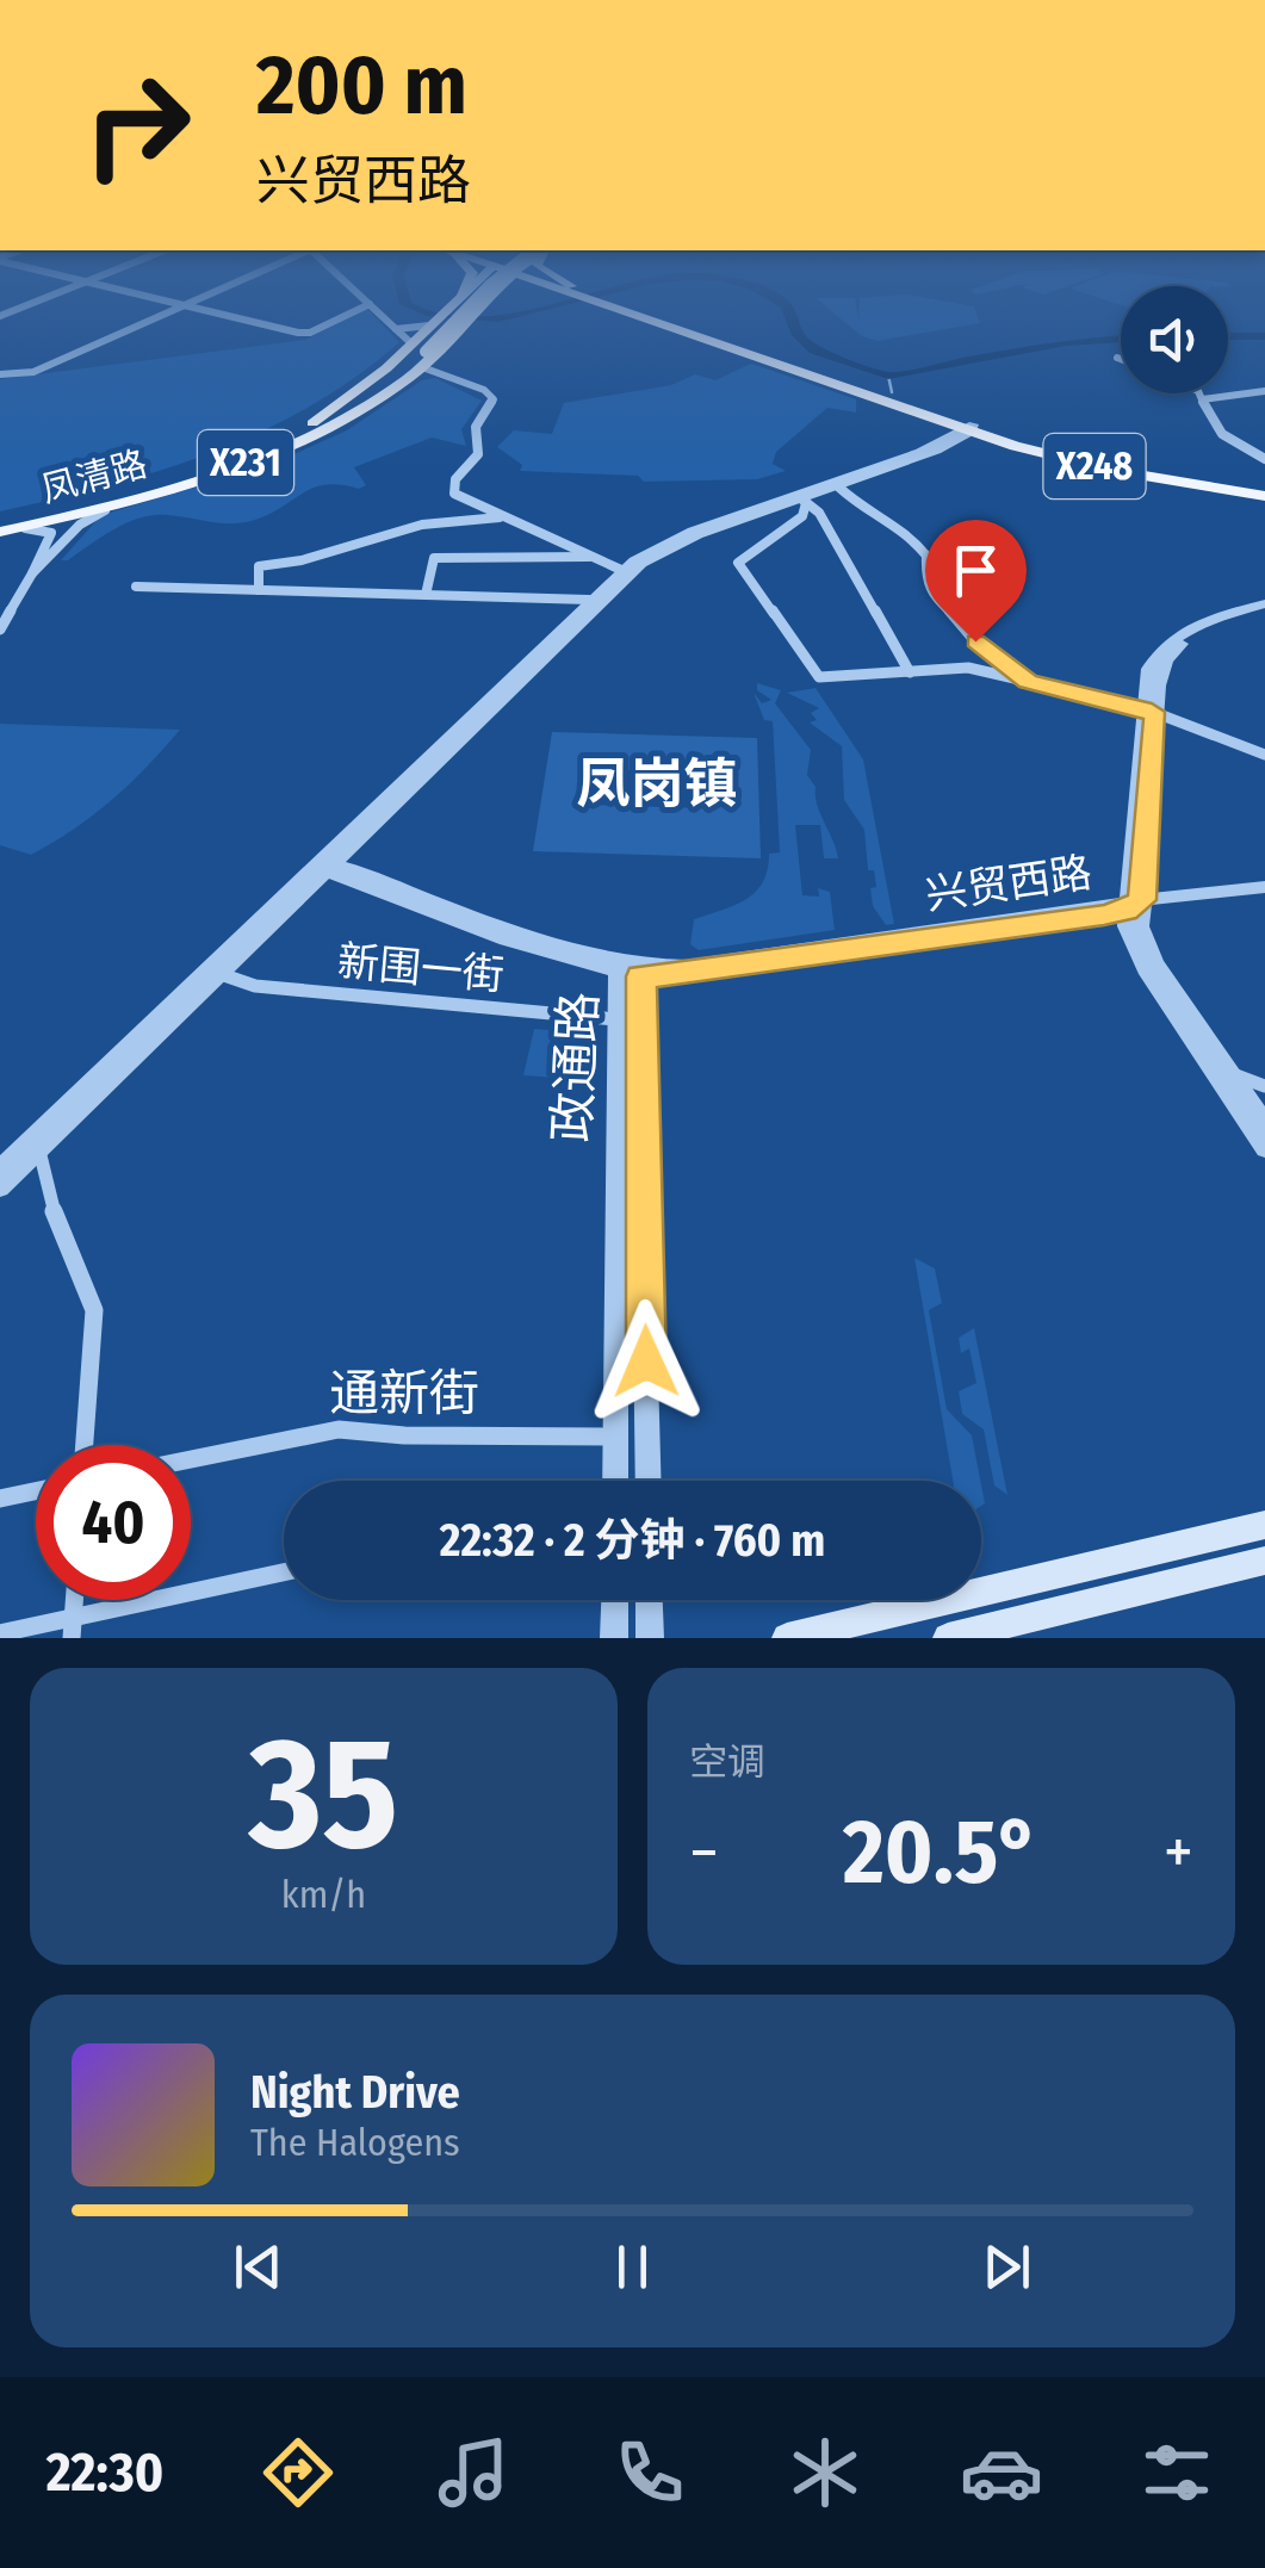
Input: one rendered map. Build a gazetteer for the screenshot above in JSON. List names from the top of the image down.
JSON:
{
  "streets": {
    "main road": ["X231", "X248", "凤清路"],
    "street": [
      "兴贸西路",
      "新围一街",
      "政通路",
      "通新街"
    ]
  },
  "crossings": [
    ["兴贸西路", "政通路"],
    ["新围一街", "政通路"],
    ["政通路", "通新街"]
  ],
  "districts": ["凤岗镇"],
  "page": {
    "turn": ["200 m", "兴贸西路"],
    "limit": "40",
    "trip": "22:32 · 2 分钟 · 760 m",
    "tile": [
      ["35", "km/h"],
      "空调"
    ],
    "heat": ["−", "20.5°", "+"],
    "song": ["Night Drive", "The Halogens"],
    "tabs": "22:30"
  }
}
